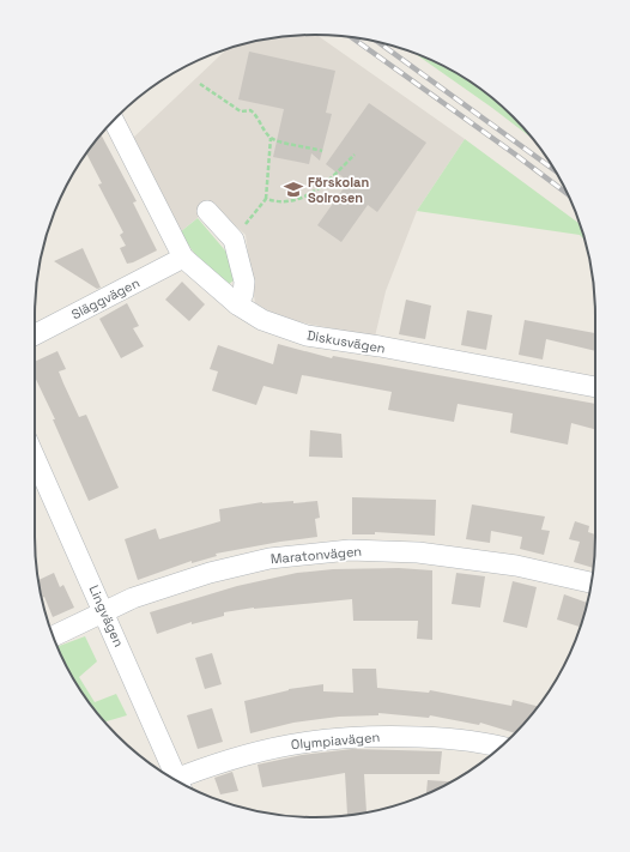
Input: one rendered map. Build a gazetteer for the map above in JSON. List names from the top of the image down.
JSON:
{
  "streets": {
    "street": [
      "Släggvägen",
      "Diskusvägen",
      "Maratonvägen",
      "Lingvägen",
      "Olympiavägen"
    ]
  },
  "crossings": [
    ["Släggvägen", "Diskusvägen"],
    ["Maratonvägen", "Lingvägen"]
  ],
  "places": {
    "school or university": ["Förskolan Solrosen"]
  }
}
